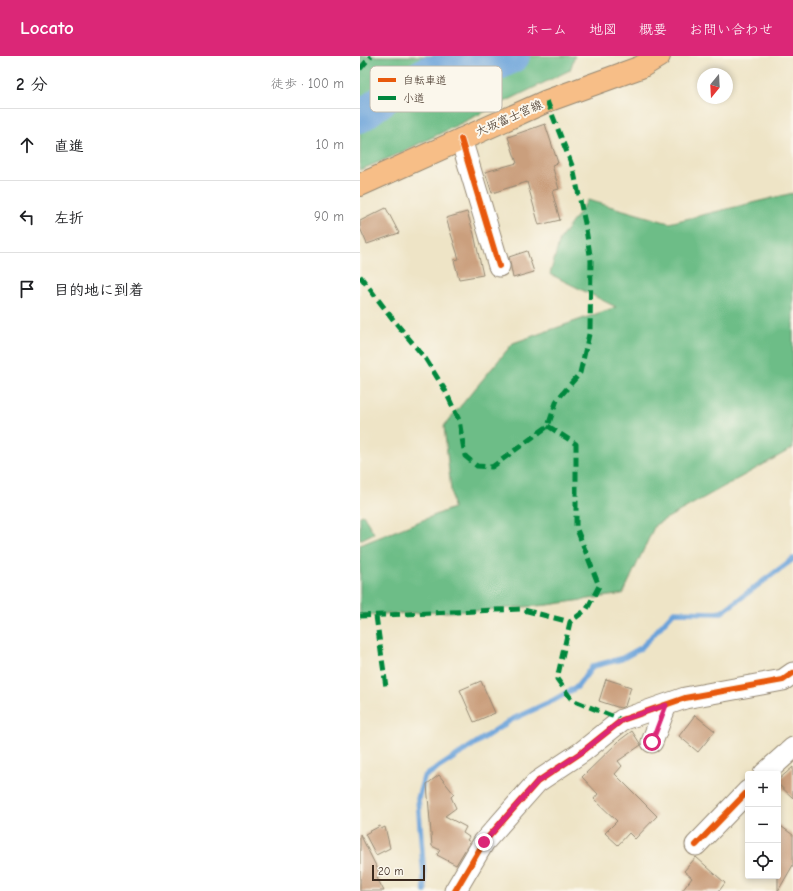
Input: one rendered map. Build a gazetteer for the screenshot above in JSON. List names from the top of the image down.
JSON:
{
  "streets": {
    "main road": ["大坂富士宮線"]
  },
  "legend": ["自転車道", "小道"],
  "scale_bar": "20 m",
  "north": "bottom",
  "page": {
    "header": "Locato",
    "nav": [
      "ホーム",
      "地図",
      "概要",
      "お問い合わせ"
    ],
    "heading": ["2 分", "徒歩 · 100 m"],
    "list": [
      ["直進", "10 m"],
      ["左折", "90 m"],
      "目的地に到着"
    ],
    "map_buttons": ["+", "−"],
    "scale": "20 m"
  }
}
